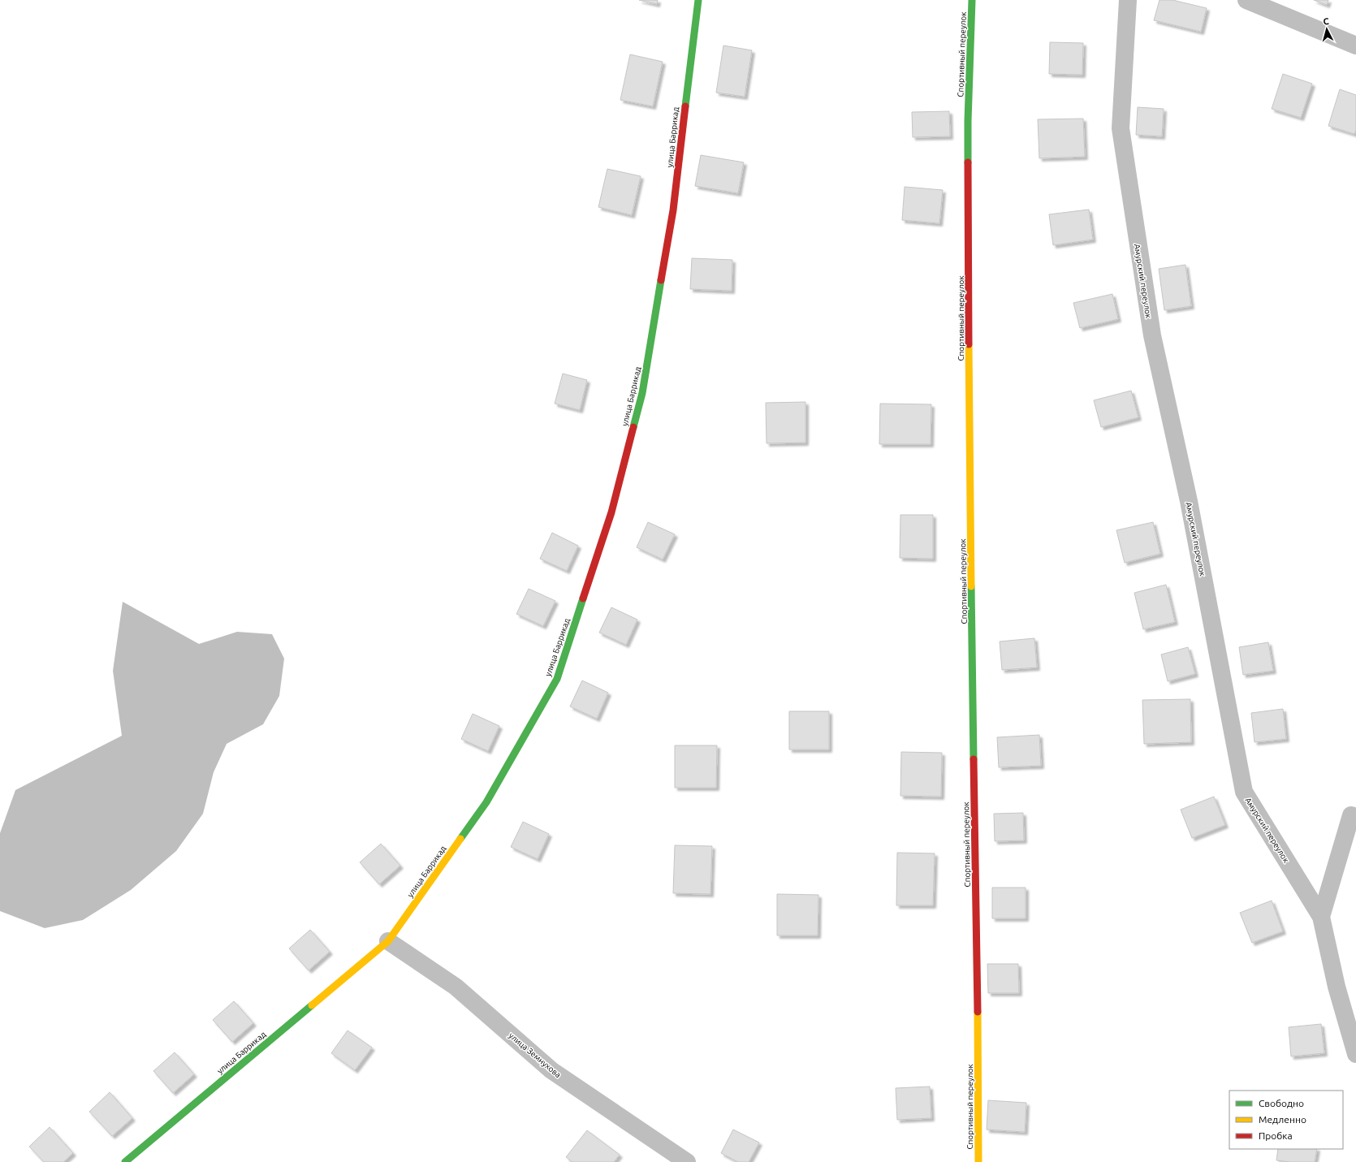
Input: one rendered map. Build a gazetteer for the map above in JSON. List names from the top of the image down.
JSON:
{
  "streets": {
    "street": [
      "Спортивный переулок",
      "улица Баррикад",
      "Амурский переулок",
      "улица Земнухова"
    ]
  },
  "crossings": [
    ["улица Баррикад", "улица Земнухова"]
  ],
  "legend": ["Свободно", "Медленно", "Пробка"],
  "north": "top"
}
